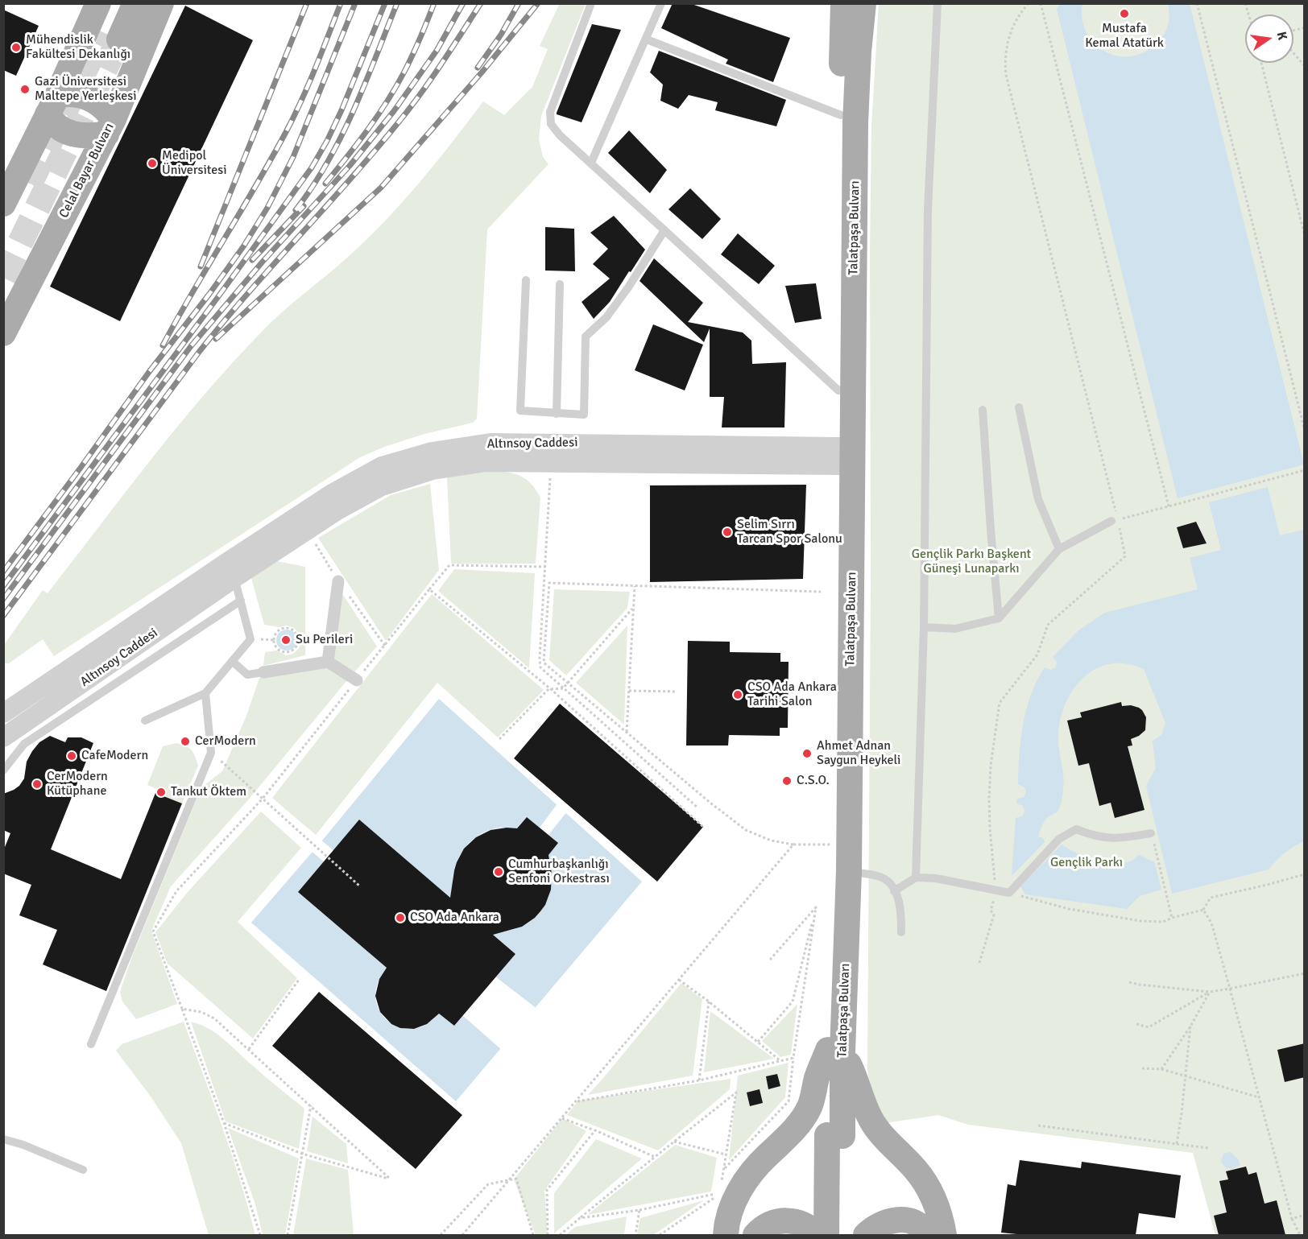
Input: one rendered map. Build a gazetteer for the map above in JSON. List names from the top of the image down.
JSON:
{
  "streets": {
    "main road": ["Celal Bayar Bulvarı", "Talatpaşa Bulvarı"],
    "street": ["Altınsoy Caddesi"]
  },
  "crossings": [
    ["Talatpaşa Bulvarı", "Altınsoy Caddesi"]
  ],
  "parks": ["Gençlik Parkı Başkent Güneşi Lunaparkı", "Gençlik Parkı"],
  "places": [
    "Mustafa Kemal Atatürk",
    "Mühendislik Fakültesi Dekanlığı",
    "Gazi Üniversitesi Maltepe Yerleşkesi",
    "Medipol Üniversitesi",
    "Selim Sırrı Tarcan Spor Salonu",
    "Su Perileri",
    "CSO Ada Ankara Tarihi Salon",
    "CerModern",
    "Ahmet Adnan Saygun Heykeli",
    "CafeModern",
    "C.S.O.",
    "CerModern Kütüphane",
    "Tankut Öktem",
    "Cumhurbaşkanlığı Senfoni Orkestrası",
    "CSO Ada Ankara"
  ],
  "north": "right"
}
